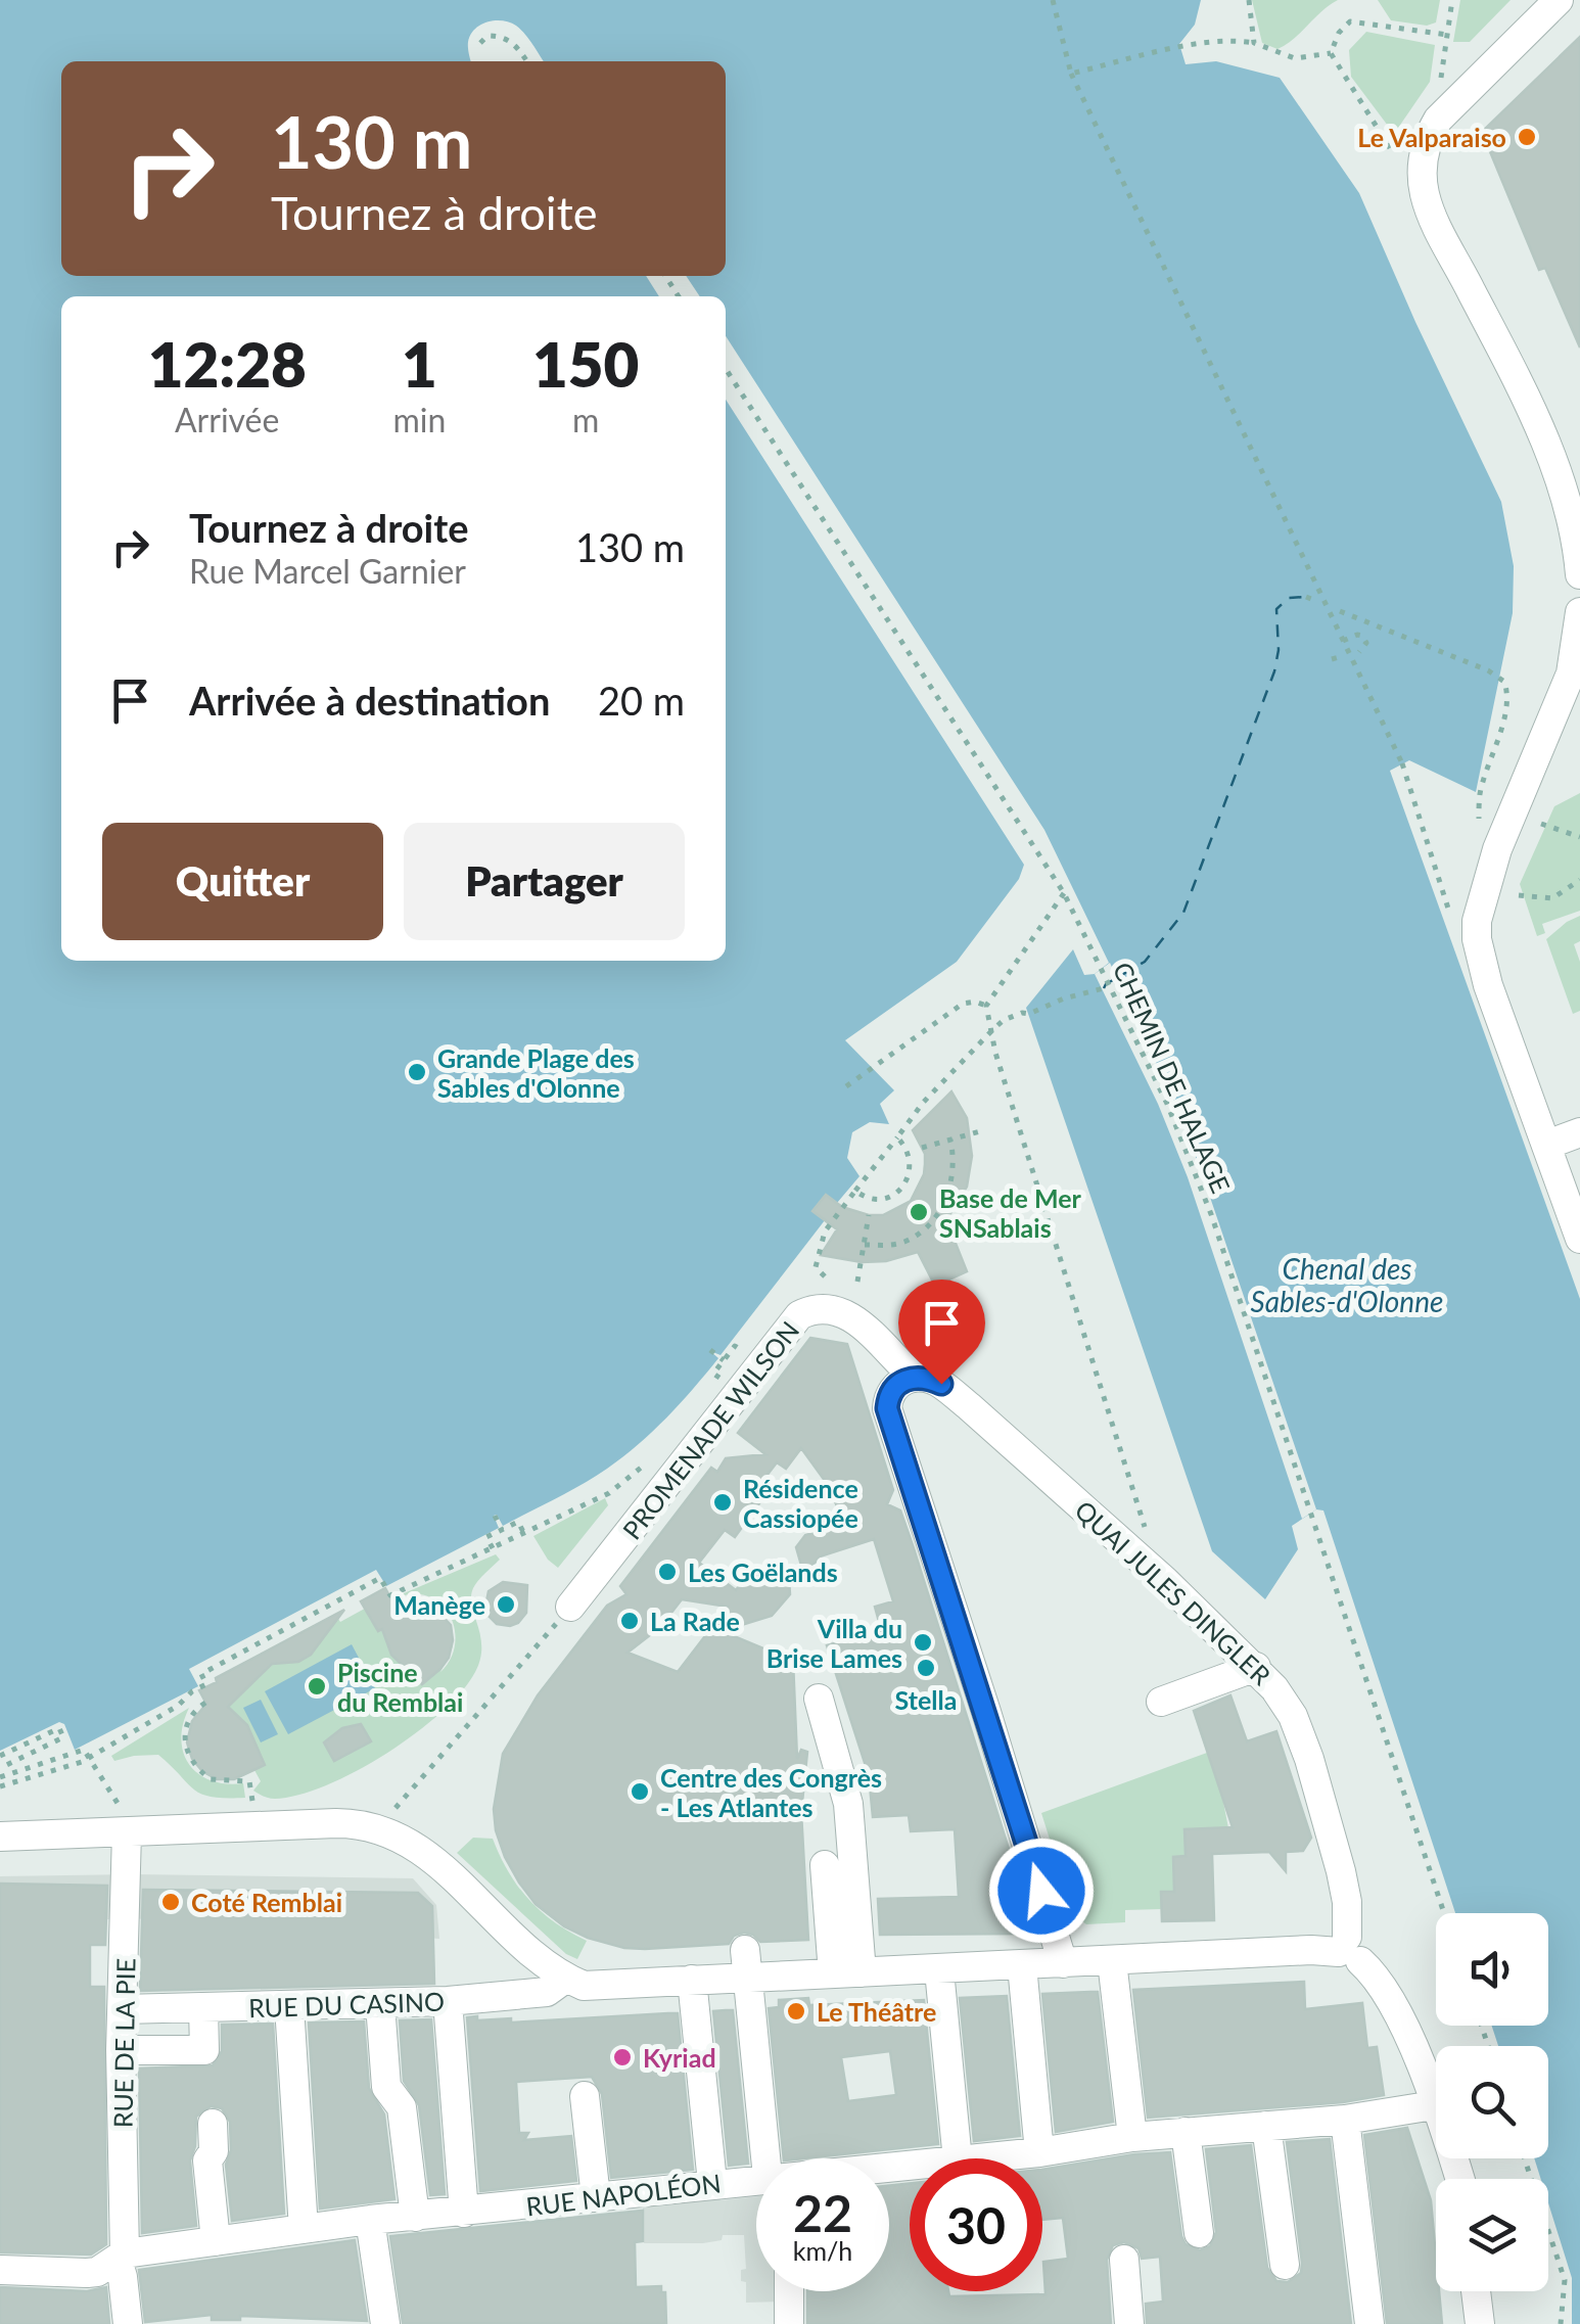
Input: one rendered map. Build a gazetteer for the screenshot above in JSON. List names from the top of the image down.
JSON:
{
  "streets": {
    "street": [
      "PROMENADE WILSON",
      "QUAI JULES DINGLER",
      "RUE DU CASINO",
      "RUE DE LA PIE",
      "RUE NAPOLÉON"
    ],
    "path": ["CHEMIN DE HALAGE"]
  },
  "crossings": [
    ["PROMENADE WILSON", "QUAI JULES DINGLER"],
    ["RUE DU CASINO", "RUE DE LA PIE"],
    ["RUE DE LA PIE", "RUE NAPOLÉON"]
  ],
  "water": ["Chenal des Sables-d'Olonne"],
  "places": [
    "Le Valparaiso",
    "Grande Plage des Sables d'Olonne",
    "Base de Mer SNSablais",
    "Résidence Cassiopée",
    "Les Goëlands",
    "Manège",
    "La Rade",
    "Villa du Brise Lames",
    "Stella",
    "Piscine du Remblai",
    "Centre des Congrès - Les Atlantes",
    "Coté Remblai",
    "Le Théâtre",
    "Kyriad"
  ],
  "page": {
    "turn": ["130 m", "Tournez à droite"],
    "eta": [
      "12:28",
      "Arrivée",
      "1",
      "min",
      "150",
      "m"
    ],
    "list": [
      {
        "name": "Tournez à droite",
        "note": "Rue Marcel Garnier",
        "value": "130 m"
      },
      {
        "name": "Arrivée à destination",
        "value": "20 m"
      }
    ],
    "buttons": ["Quitter", "Partager"],
    "speed": "22 km/h",
    "limit": "30"
  }
}
